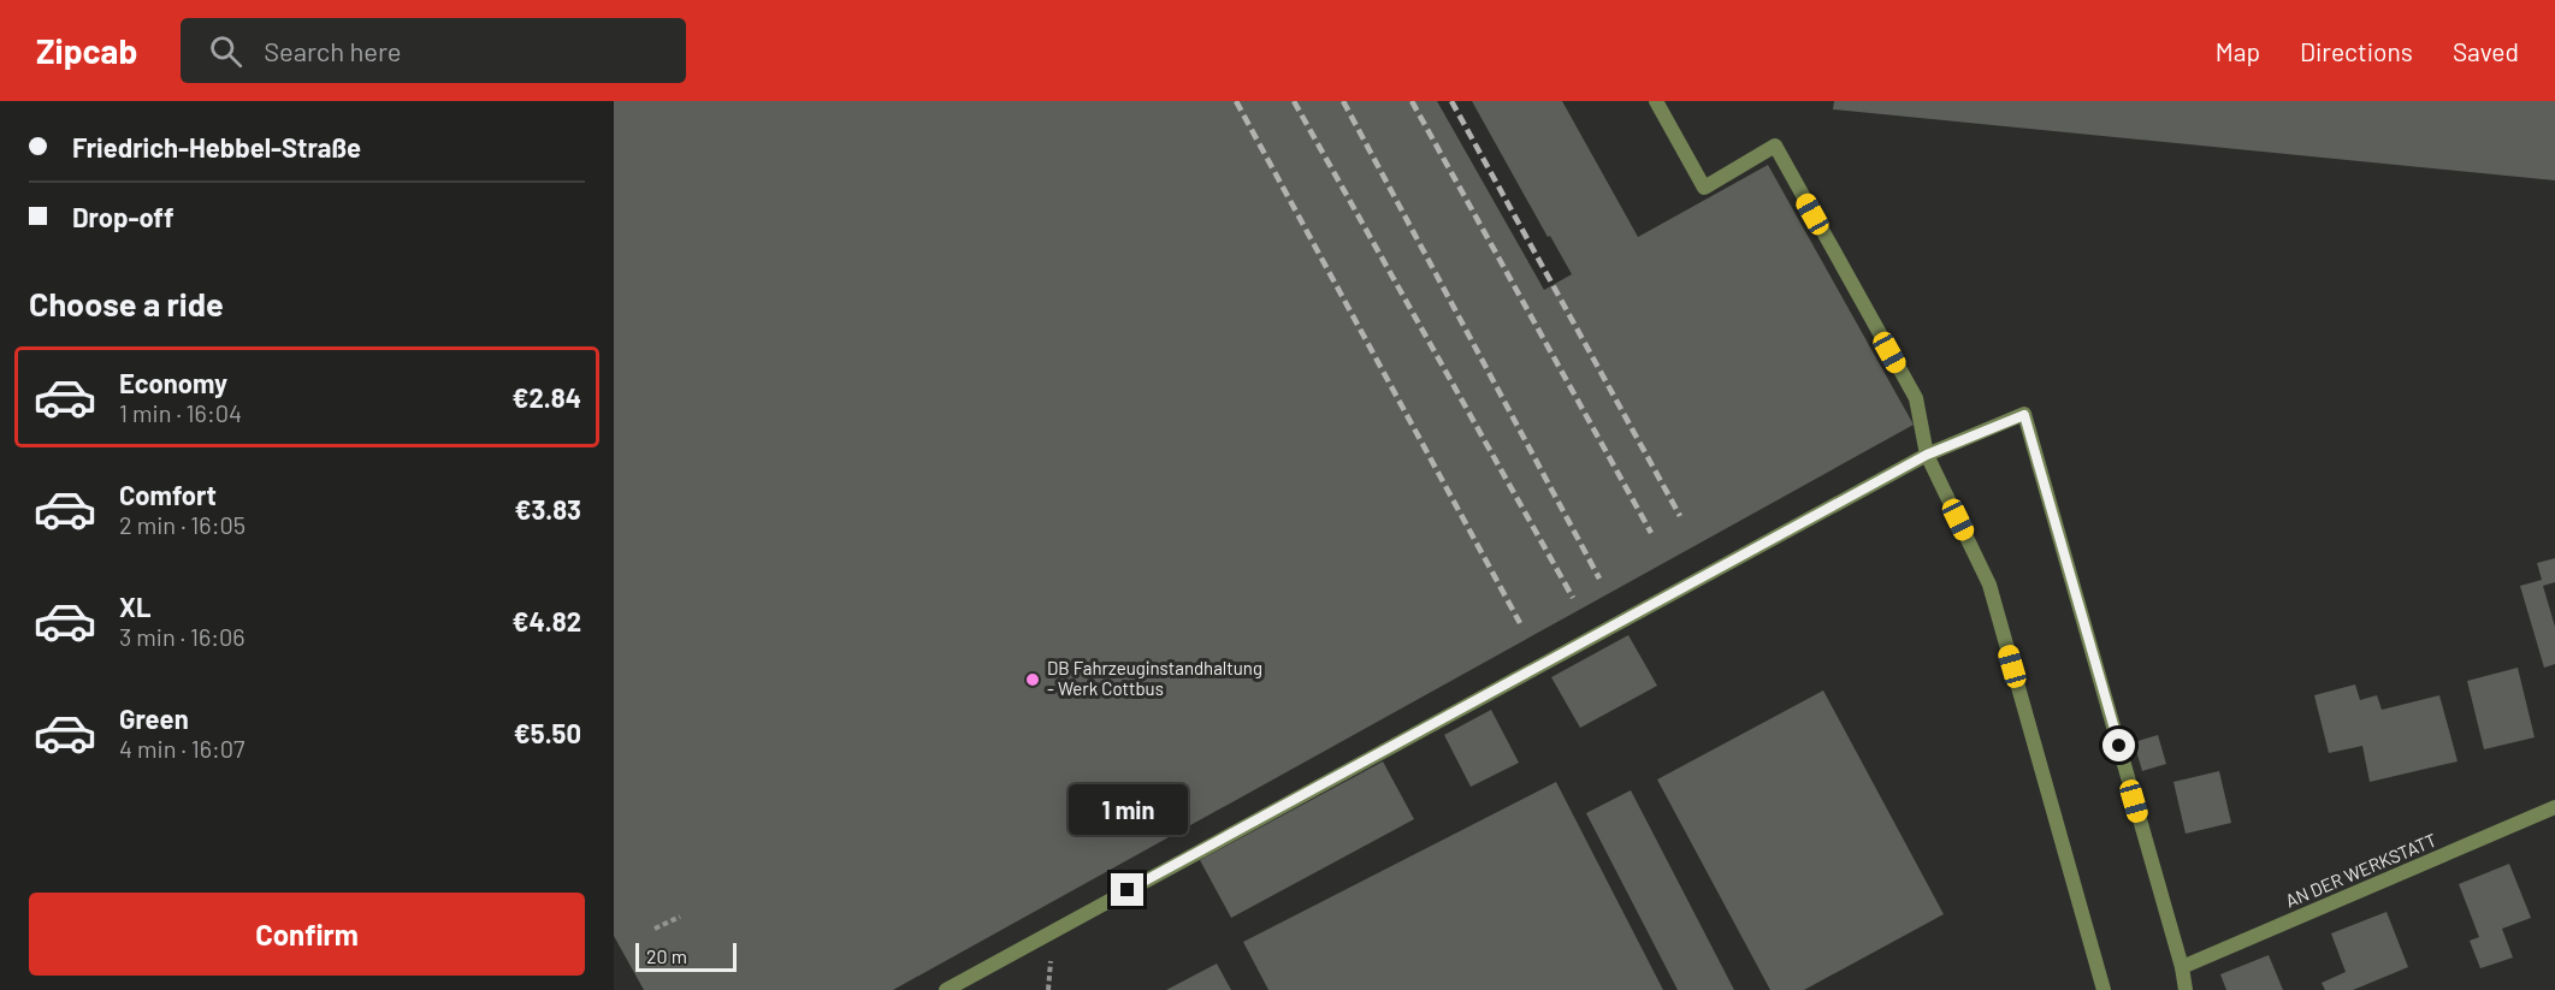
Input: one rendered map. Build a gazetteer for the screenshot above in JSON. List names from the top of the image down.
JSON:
{
  "streets": {
    "street": ["AN DER WERKSTATT"]
  },
  "places": ["DB Fahrzeuginstandhaltung - Werk Cottbus"],
  "scale_bar": "20 m",
  "page": {
    "header": "Zipcab",
    "search": "Search here",
    "nav": ["Map", "Directions", "Saved"],
    "banner": ["Friedrich-Hebbel-Straße", "Drop-off"],
    "heading": "Choose a ride",
    "list": [
      {
        "name": "Economy",
        "note": "1 min · 16:04",
        "value": "€2.84"
      },
      {
        "name": "Comfort",
        "note": "2 min · 16:05",
        "value": "€3.83"
      },
      {
        "name": "XL",
        "note": "3 min · 16:06",
        "value": "€4.82"
      },
      {
        "name": "Green",
        "note": "4 min · 16:07",
        "value": "€5.50"
      }
    ],
    "bubble": "1 min",
    "buttons": "Confirm",
    "scale": "20 m"
  }
}
